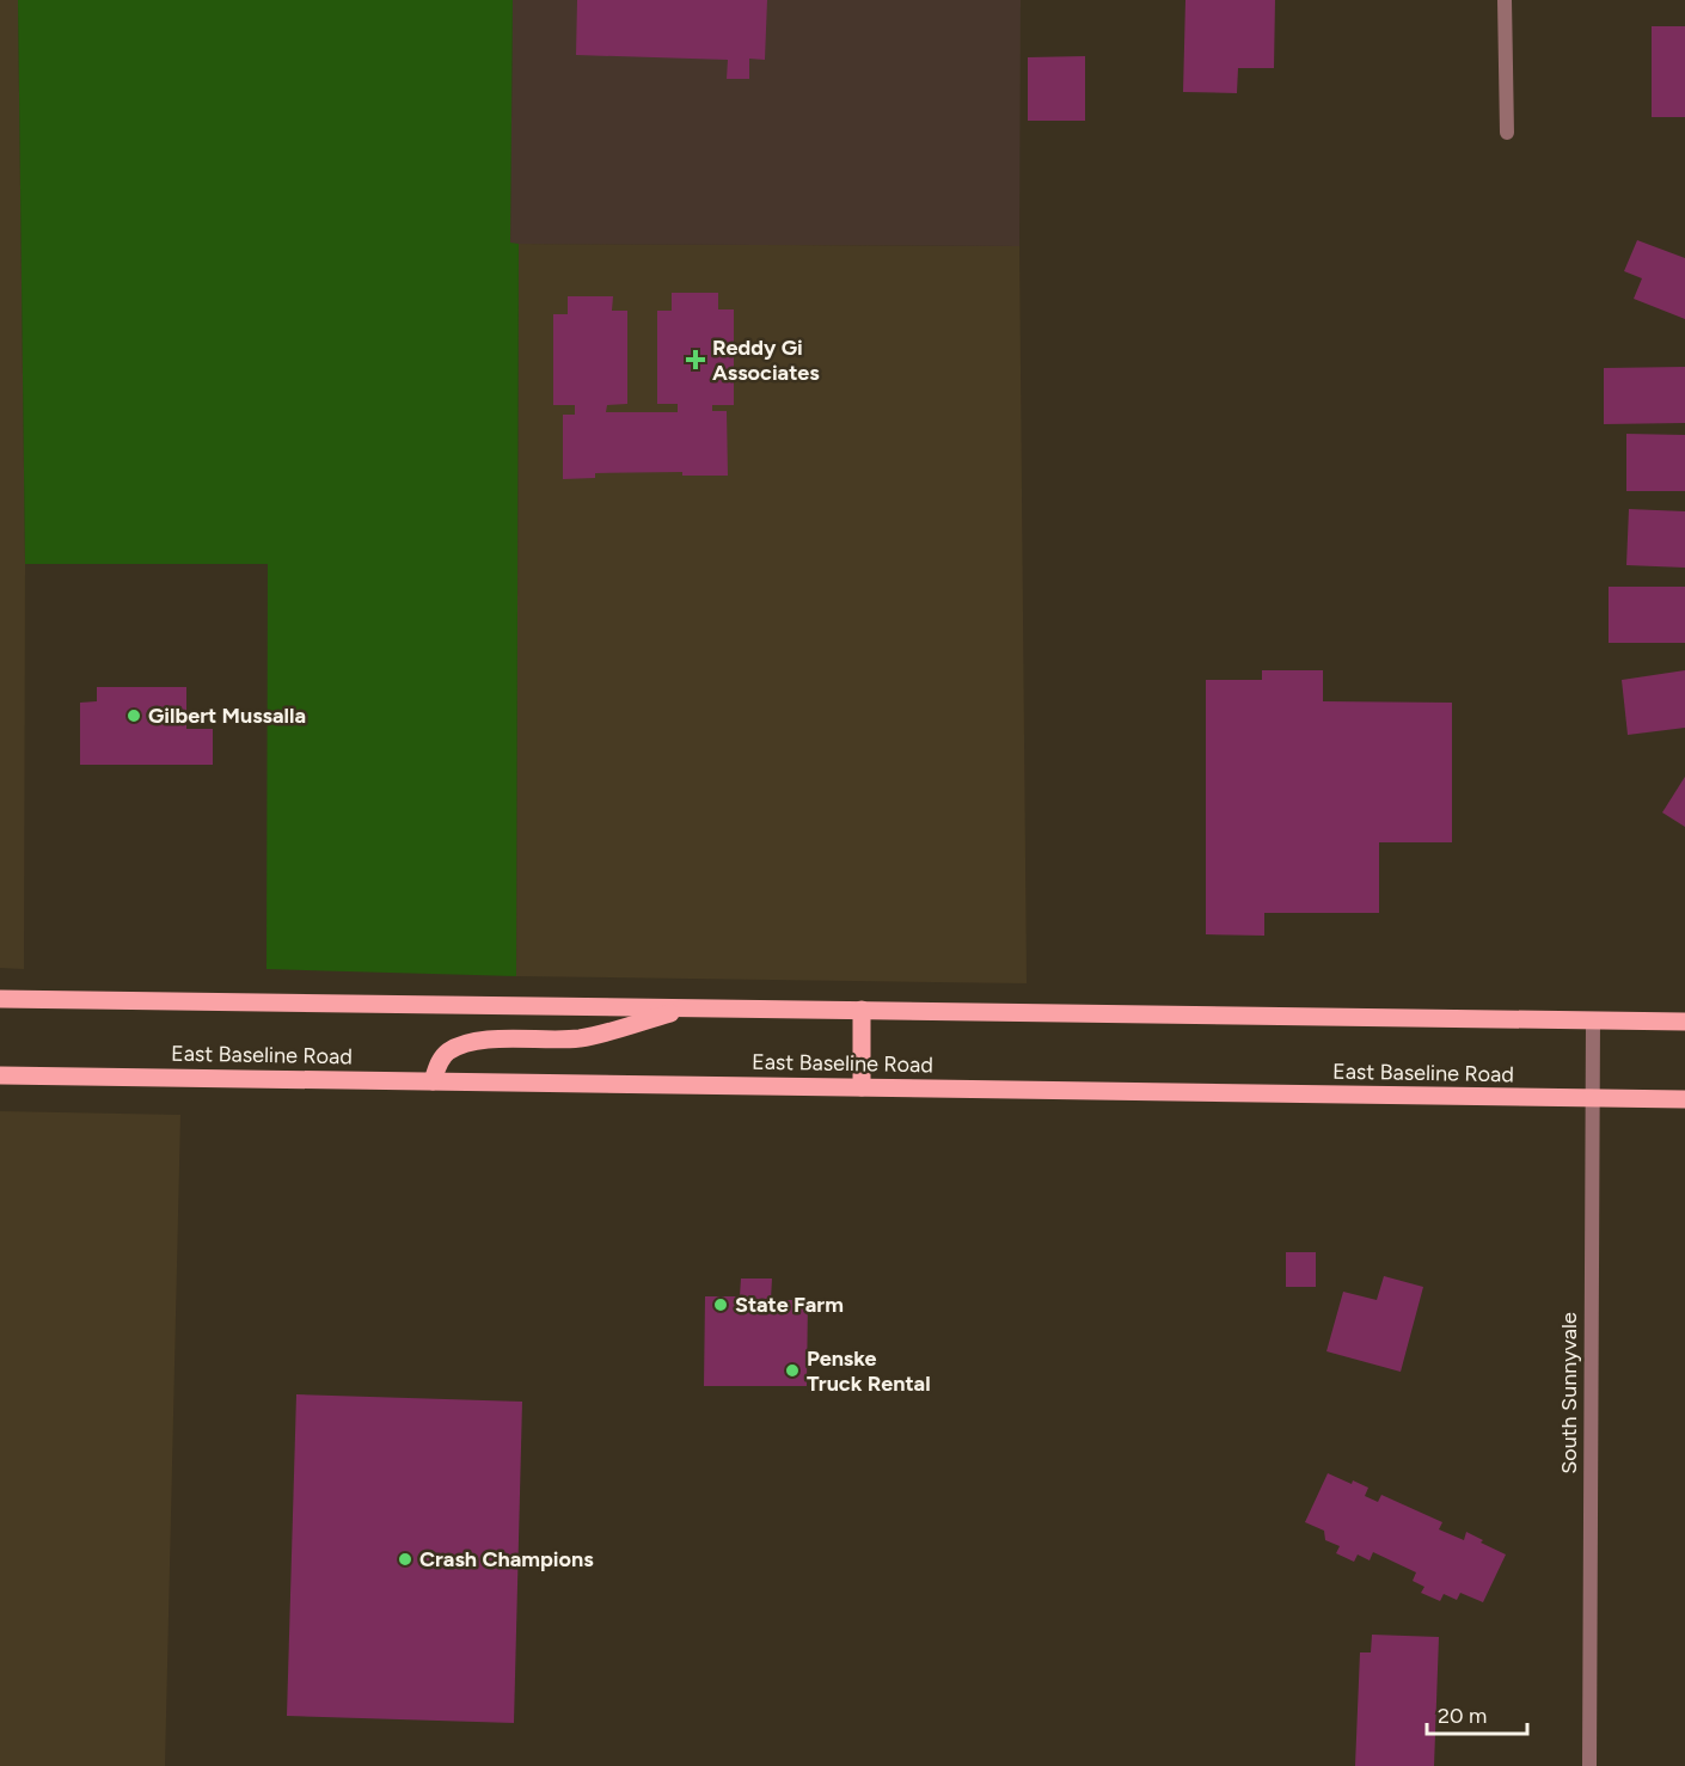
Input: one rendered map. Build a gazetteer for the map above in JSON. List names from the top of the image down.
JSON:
{
  "streets": {
    "main road": ["East Baseline Road"],
    "street": ["South Sunnyvale"]
  },
  "crossings": [
    ["East Baseline Road", "South Sunnyvale"]
  ],
  "places": {
    "health": ["Reddy Gi Associates"],
    "other": [
      "Gilbert Mussalla",
      "State Farm",
      "Penske Truck Rental",
      "Crash Champions"
    ]
  },
  "scale_bar": "20 m"
}
